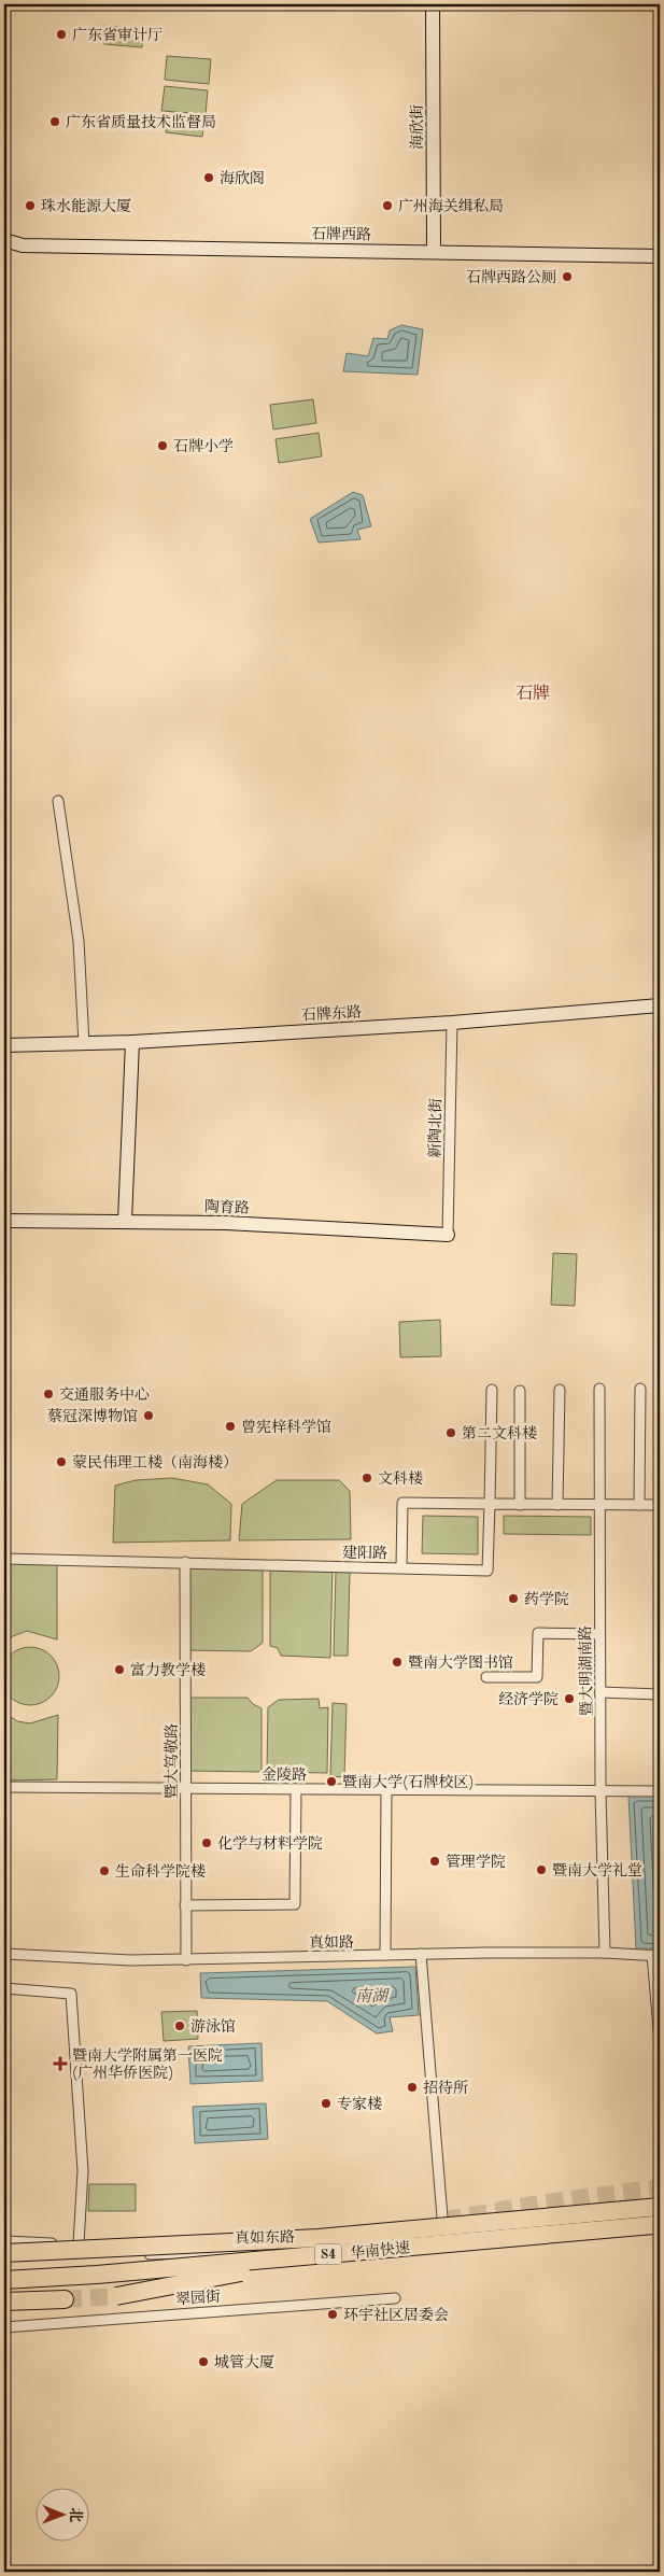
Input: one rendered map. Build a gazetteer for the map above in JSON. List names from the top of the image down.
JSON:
{
  "streets": {
    "highway": ["华南快速", "S4"],
    "street": [
      "海欣街",
      "石牌西路",
      "石牌东路",
      "新陶北街",
      "陶育路",
      "建阳路",
      "暨大明湖南路",
      "暨大笃敬路",
      "金陵路",
      "真如路",
      "真如东路",
      "翠园街"
    ]
  },
  "crossings": [
    ["海欣街", "石牌西路"],
    ["石牌东路", "新陶北街"],
    ["新陶北街", "陶育路"],
    ["建阳路", "暨大笃敬路"],
    ["暨大明湖南路", "金陵路"],
    ["暨大明湖南路", "真如路"],
    ["暨大笃敬路", "金陵路"],
    ["暨大笃敬路", "真如路"],
    ["真如东路", "华南快速"]
  ],
  "districts": ["石牌"],
  "water": ["南湖"],
  "places": {
    "other": [
      "广东省审计厅",
      "广东省质量技术监督局",
      "海欣阁",
      "珠水能源大厦",
      "广州海关缉私局",
      "石牌西路公厕",
      "石牌小学",
      "交通服务中心",
      "蔡冠深博物馆",
      "曾宪梓科学馆",
      "第二文科楼",
      "蒙民伟理工楼（南海楼）",
      "文科楼",
      "药学院",
      "暨南大学图书馆",
      "富力教学楼",
      "经济学院",
      "暨南大学(石牌校区)",
      "化学与材料学院",
      "管理学院",
      "暨南大学礼堂",
      "生命科学院楼",
      "游泳馆",
      "招待所",
      "专家楼",
      "环宇社区居委会",
      "城管大厦"
    ],
    "health": ["暨南大学附属第一医院 (广州华侨医院)"]
  },
  "north": "right"
}
